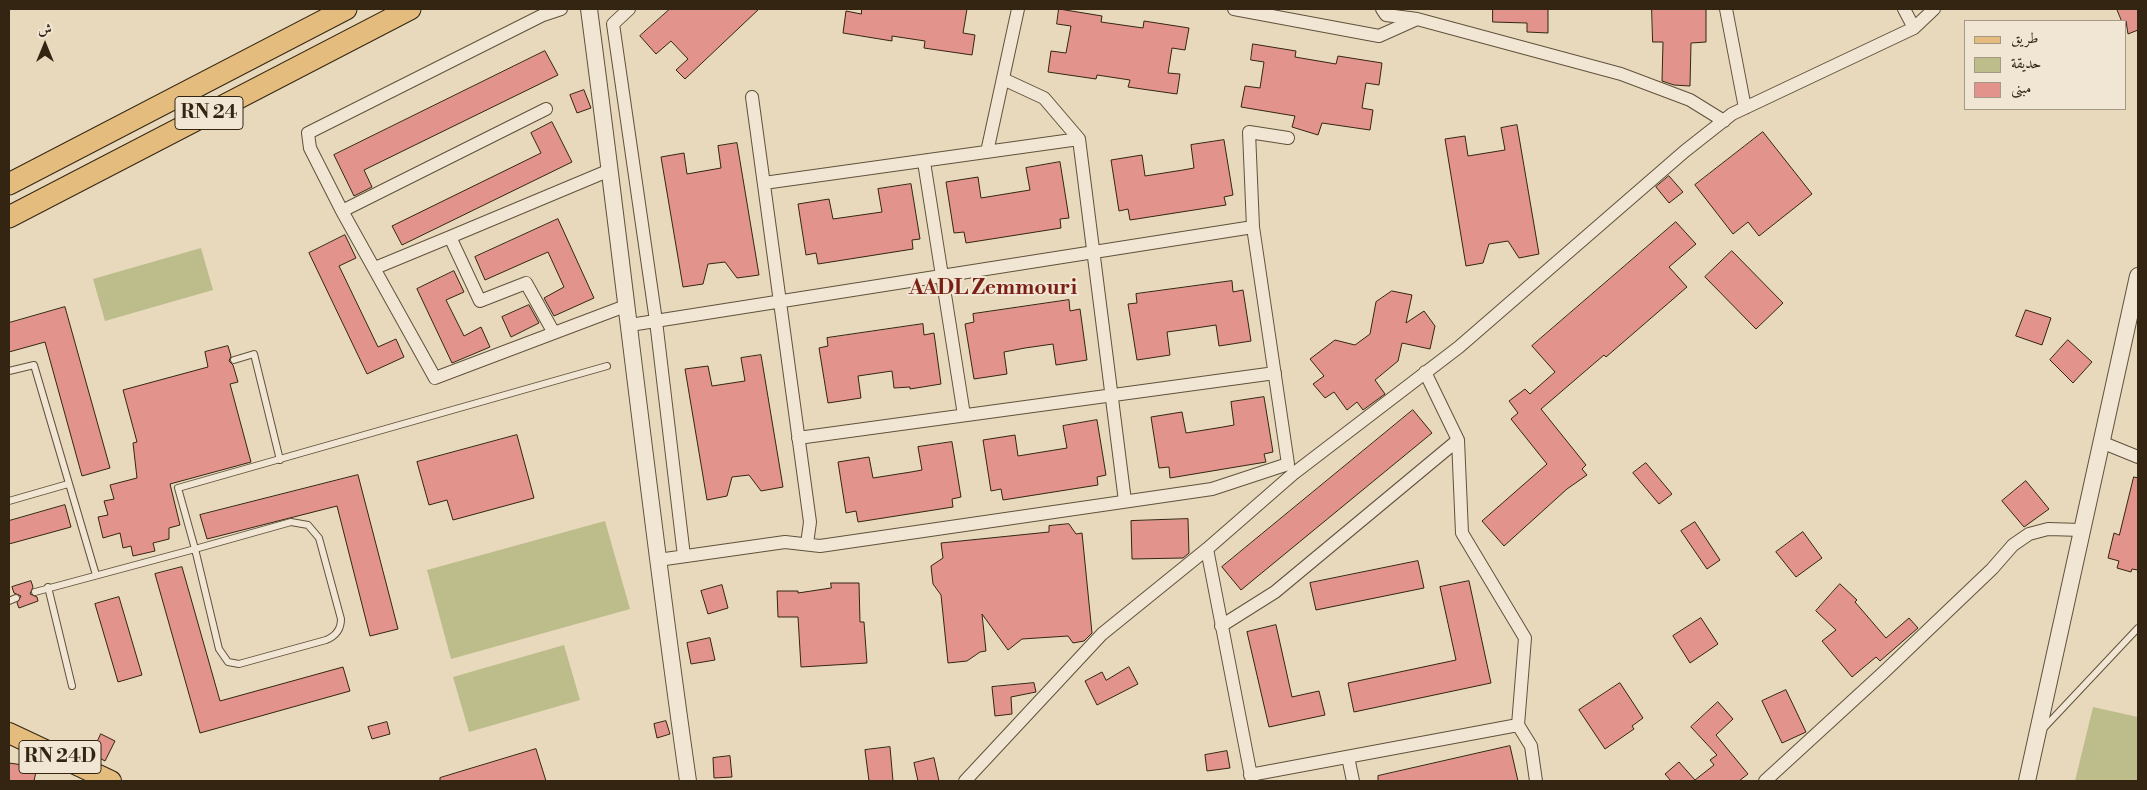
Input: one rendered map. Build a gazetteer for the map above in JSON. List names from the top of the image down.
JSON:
{
  "streets": {
    "highway": ["RN 24"],
    "main road": ["RN 24D"]
  },
  "districts": ["AADL Zemmouri"],
  "legend": ["طريق", "حديقة", "مبنى"],
  "north": "top"
}
